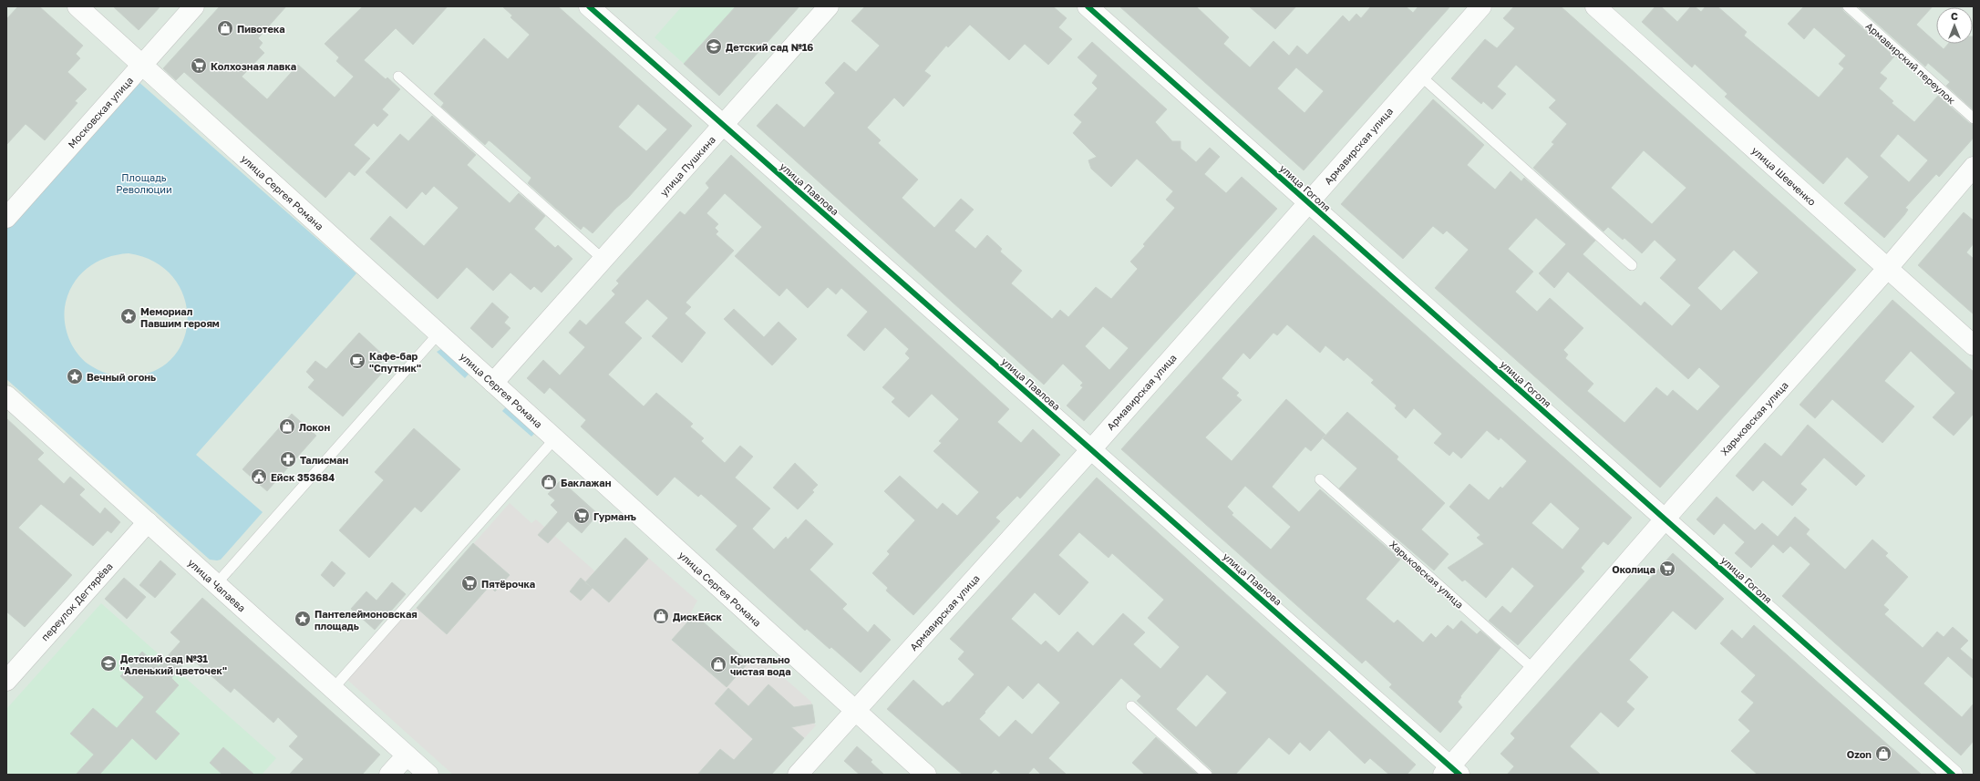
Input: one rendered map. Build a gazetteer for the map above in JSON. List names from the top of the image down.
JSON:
{
  "streets": {
    "street": [
      "Московская улица",
      "Армавирская улица",
      "улица Пушкина",
      "улица Шевченко",
      "улица Гоголя",
      "улица Павлова",
      "улица Сергея Романа",
      "Харьковская улица",
      "улица Чапаева",
      "переулок Дегтярёва"
    ],
    "lane": ["Армавирский переулок"]
  },
  "crossings": [
    ["Московская улица", "улица Сергея Романа"],
    ["Армавирская улица", "улица Гоголя"],
    ["Армавирская улица", "улица Павлова"],
    ["Армавирская улица", "улица Сергея Романа"],
    ["улица Пушкина", "улица Павлова"],
    ["улица Пушкина", "улица Сергея Романа"],
    ["улица Шевченко", "Харьковская улица"],
    ["улица Гоголя", "Харьковская улица"],
    ["улица Павлова", "Харьковская улица"],
    ["улица Чапаева", "переулок Дегтярёва"]
  ],
  "parks": ["Площадь Революции"],
  "places": {
    "shop": [
      "Пивотека",
      "Локон",
      "Баклажан",
      "ДискЕйск",
      "Кристально чистая вода",
      "Ozon"
    ],
    "school or university": ["Детский сад №16", "Детский сад №31 \"Аленький цветочек\""],
    "supermarket": [
      "Колхозная лавка",
      "Гурманъ",
      "Околица",
      "Пятёрочка"
    ],
    "place": ["Мемориал Павшим героям", "Вечный огонь", "Пантелеймоновская площадь"],
    "cafe": ["Кафе-бар \"Спутник\""],
    "pharmacy": ["Талисман"],
    "public building": ["Ейск 353684"]
  },
  "north": "top"
}
